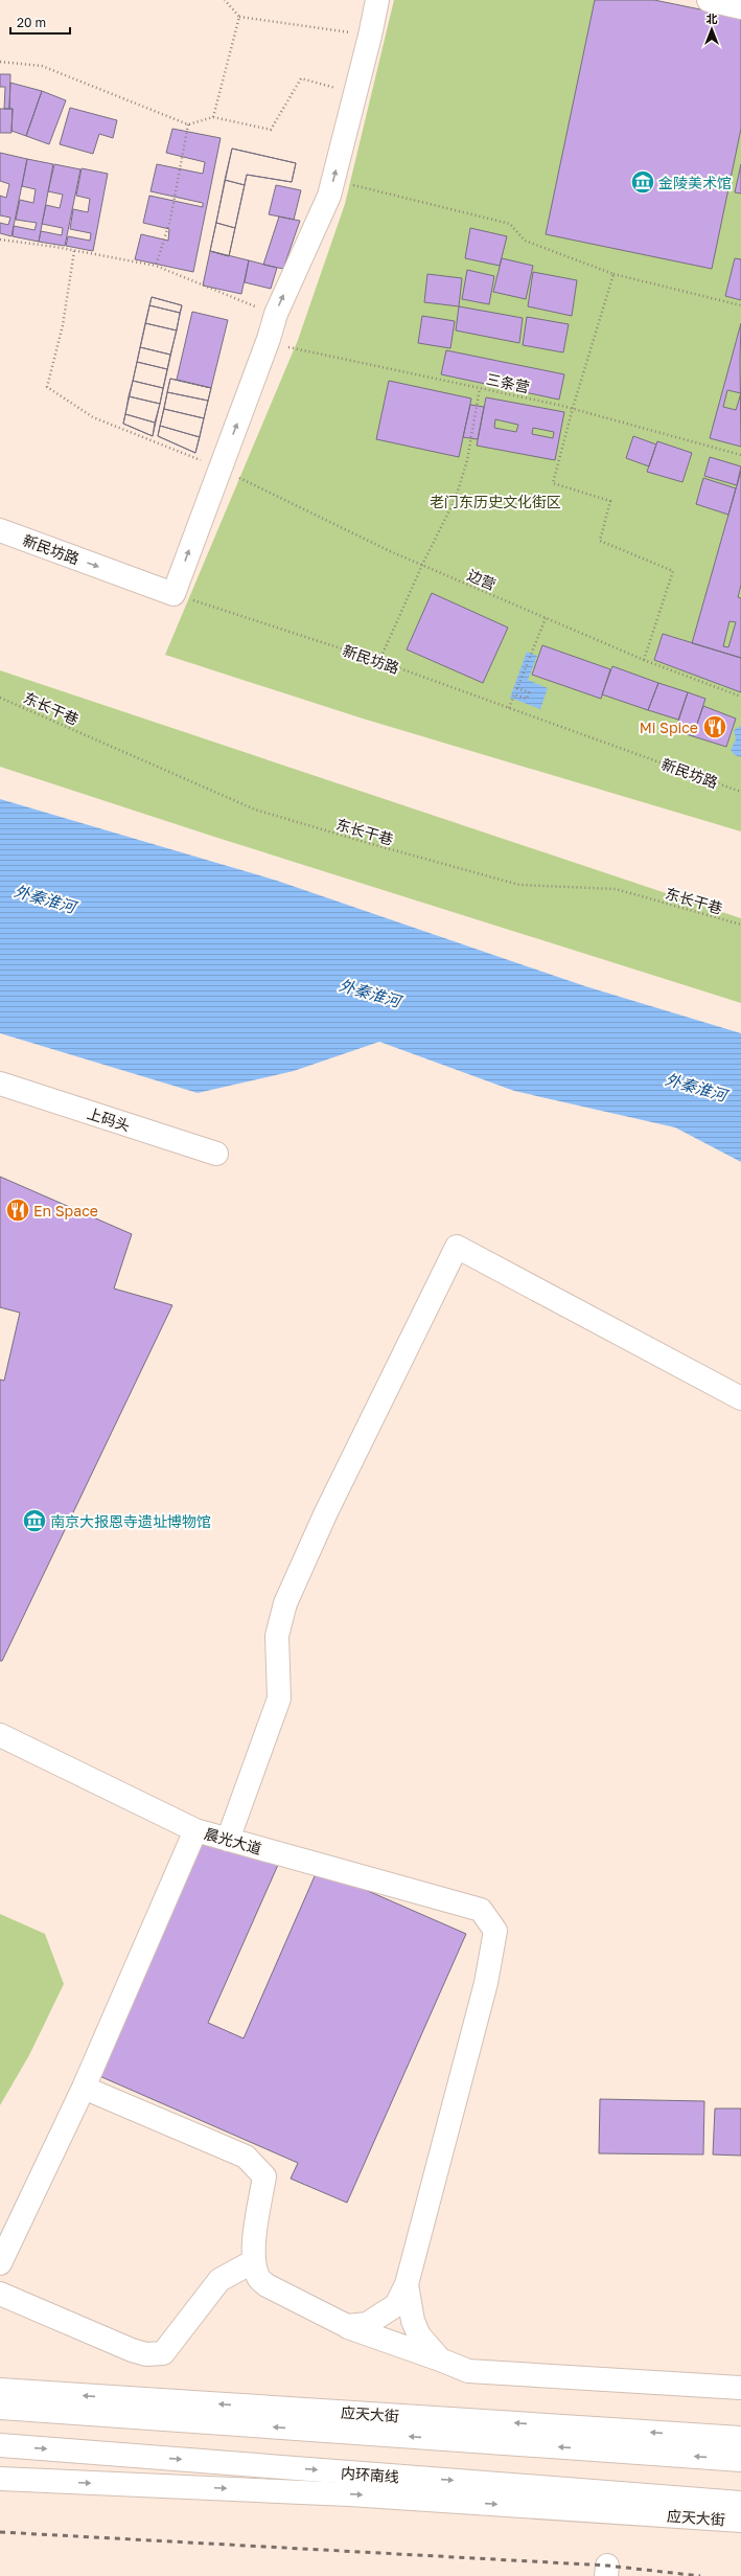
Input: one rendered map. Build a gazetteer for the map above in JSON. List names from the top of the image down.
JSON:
{
  "streets": {
    "main road": [
      "新民坊路",
      "上码头",
      "晨光大道",
      "应天大街",
      "内环南线"
    ],
    "path": ["三条营", "边营", "东长干巷"]
  },
  "water": ["外秦淮河"],
  "parks": ["老门东历史文化街区"],
  "places": {
    "museum": ["金陵美术馆", "南京大报恩寺遗址博物馆"],
    "restaurant": ["Mi Spice", "En Space"]
  },
  "scale_bar": "20 m",
  "north": "top"
}
